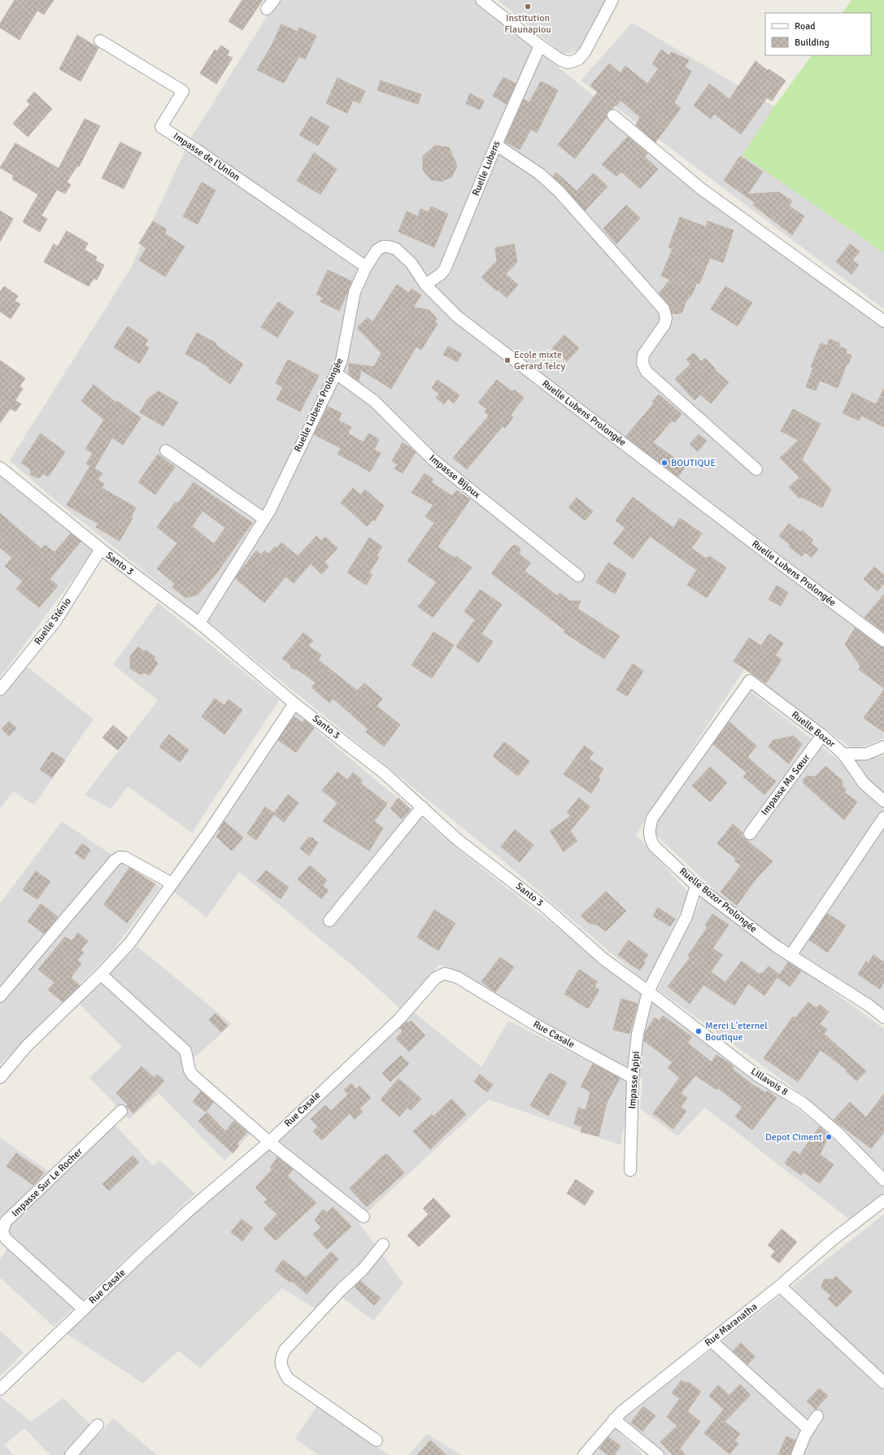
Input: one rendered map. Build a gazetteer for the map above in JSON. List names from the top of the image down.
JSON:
{
  "streets": {
    "street": [
      "Impasse de l'Union",
      "Ruelle Lubens",
      "Ruelle Lubens Prolongée",
      "Impasse Bijoux",
      "Santo 3",
      "Ruelle Sténio",
      "Ruelle Bozor",
      "Impasse Ma Sœur",
      "Ruelle Bozor Prolongée",
      "Rue Casale",
      "Impasse Apipi",
      "Lillavois 8",
      "Impasse Sur Le Rocher",
      "Rue Maranatha"
    ]
  },
  "crossings": [
    ["Impasse de l'Union", "Ruelle Lubens Prolongée"],
    ["Ruelle Lubens", "Ruelle Lubens Prolongée"],
    ["Ruelle Lubens Prolongée", "Impasse Bijoux"],
    ["Ruelle Lubens Prolongée", "Santo 3"],
    ["Santo 3", "Ruelle Sténio"],
    ["Santo 3", "Impasse Apipi"],
    ["Santo 3", "Lillavois 8"],
    ["Ruelle Bozor", "Impasse Ma Sœur"],
    ["Ruelle Bozor", "Ruelle Bozor Prolongée"],
    ["Ruelle Bozor Prolongée", "Impasse Apipi"],
    ["Rue Casale", "Impasse Apipi"],
    ["Rue Casale", "Impasse Sur Le Rocher"],
    ["Impasse Apipi", "Lillavois 8"]
  ],
  "places": [
    "Institution Flaunapiou",
    "Ecole mixte Gerard Telcy",
    "BOUTIQUE",
    "Merci L'eternel Boutique",
    "Depot Ciment"
  ],
  "legend": ["Road", "Building"]
}
